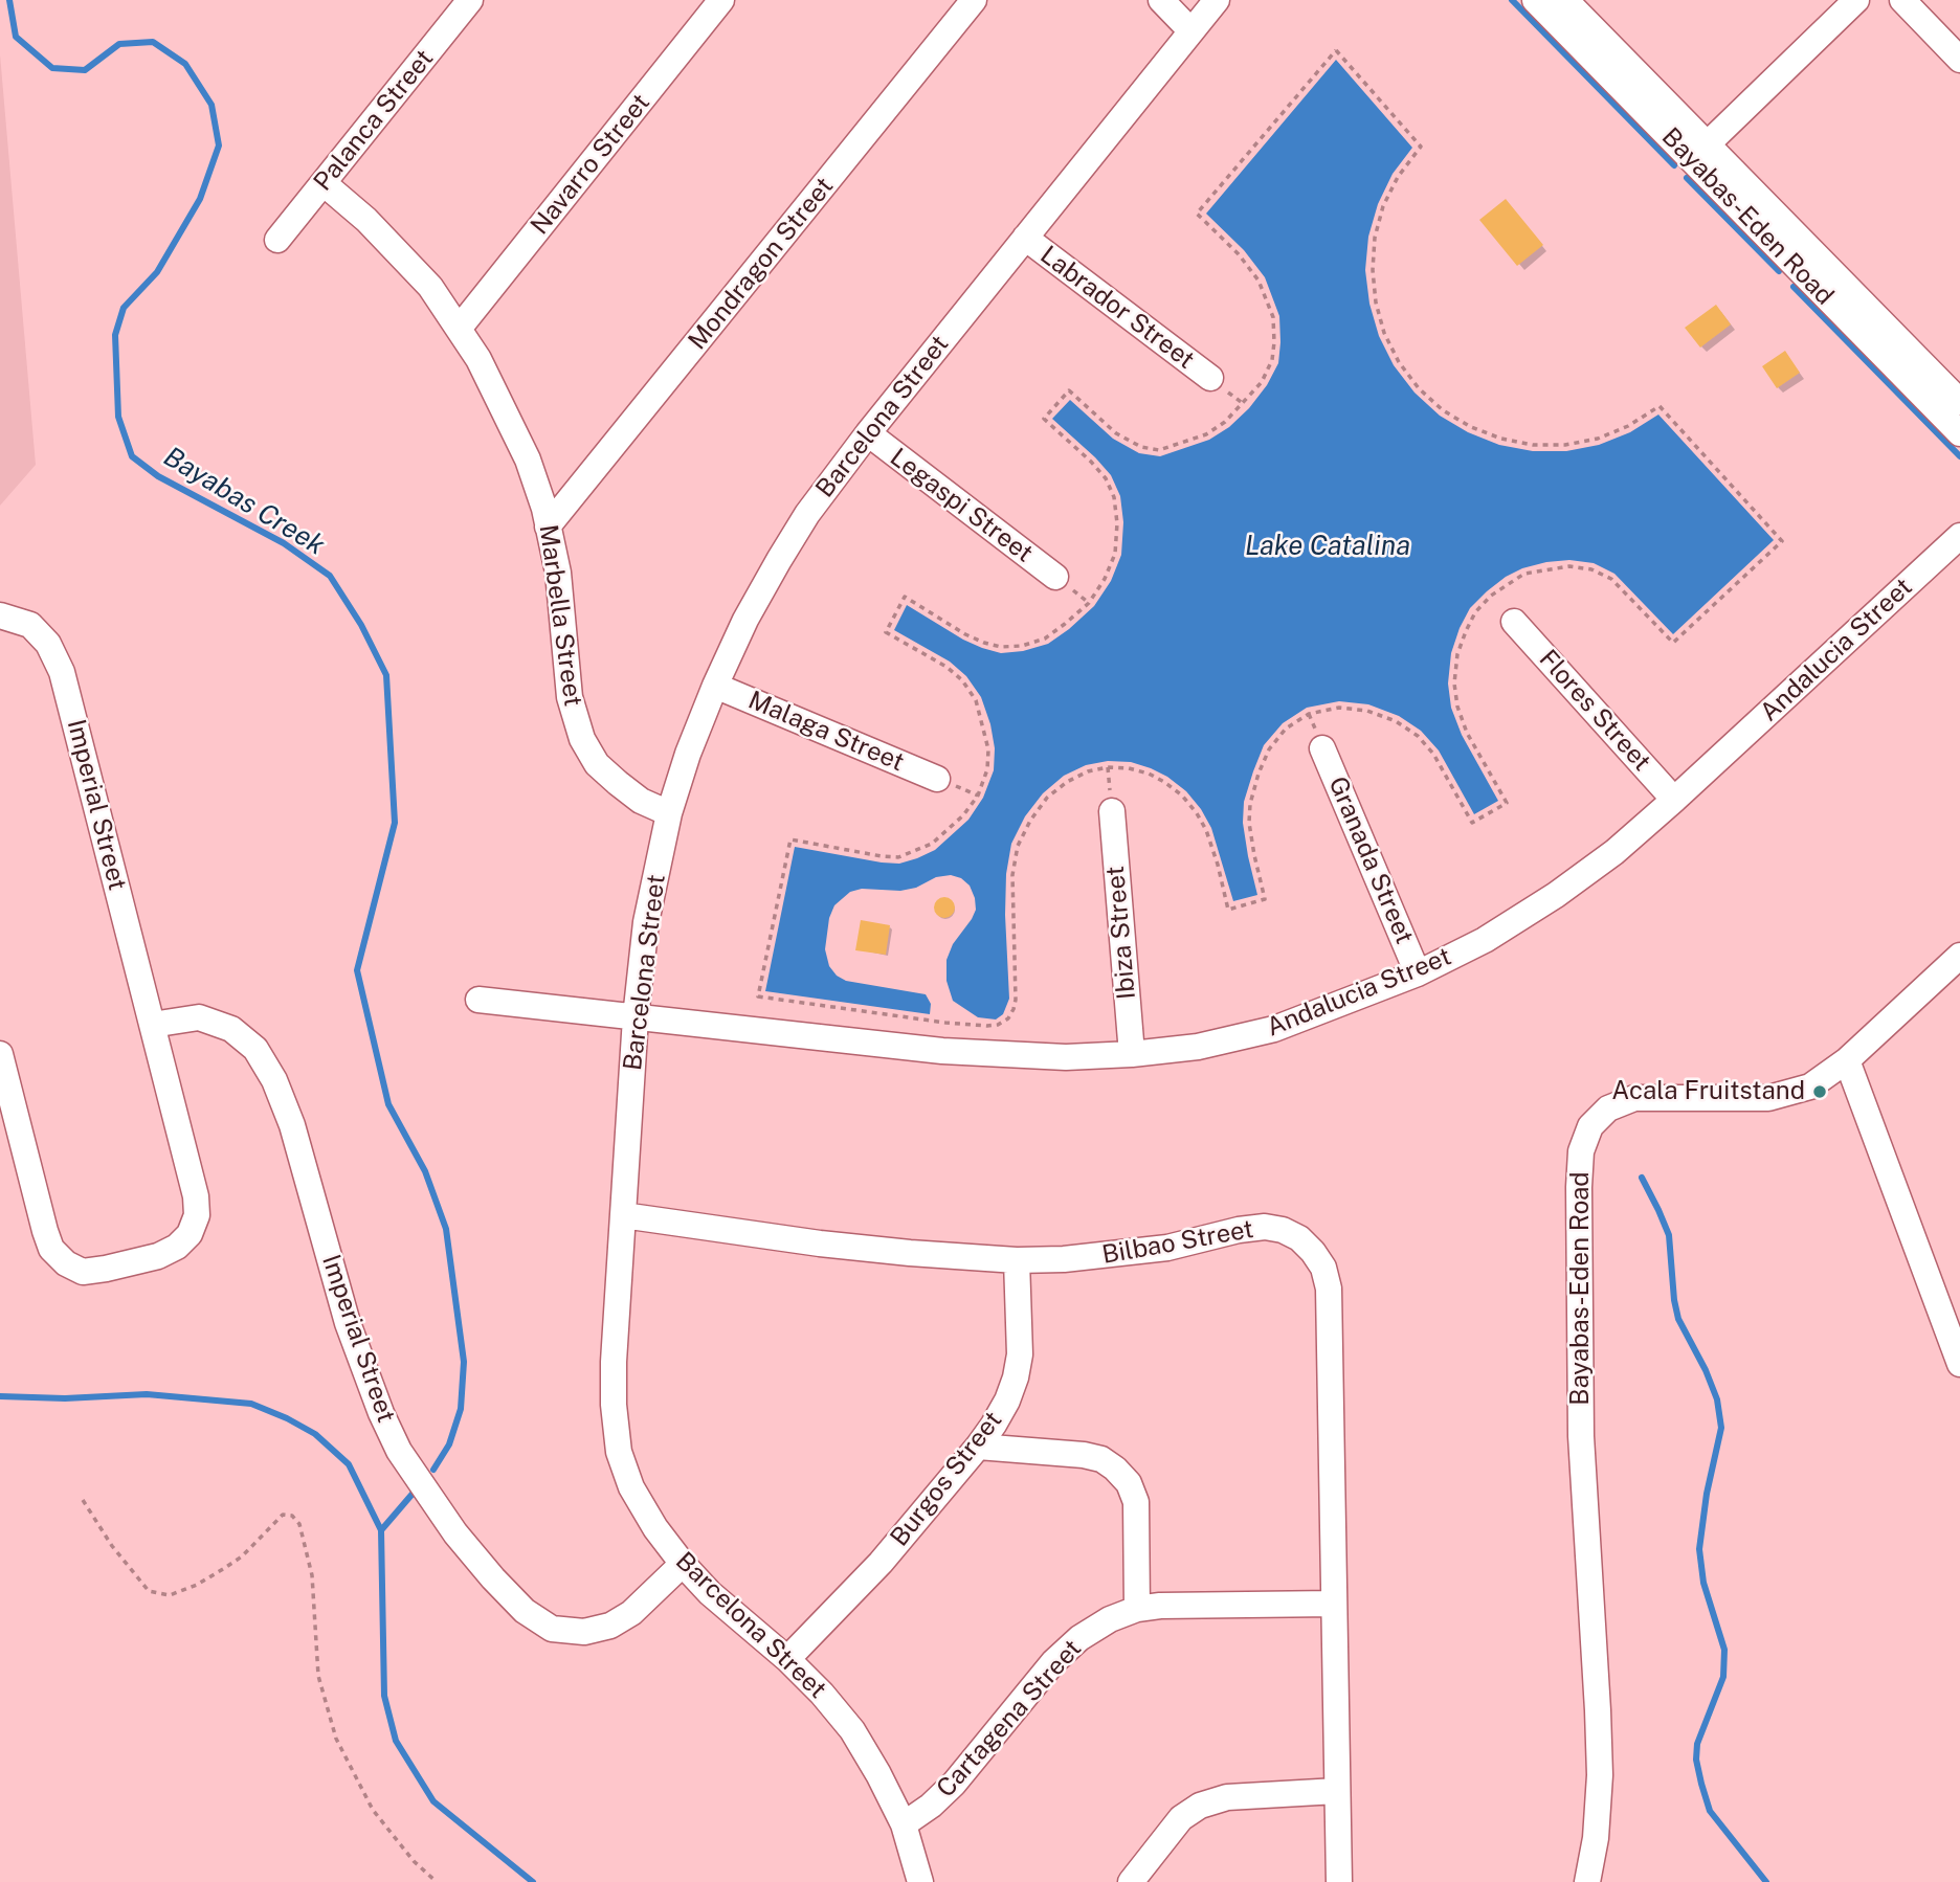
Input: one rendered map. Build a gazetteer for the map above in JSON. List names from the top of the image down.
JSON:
{
  "streets": {
    "street": [
      "Palanca Street",
      "Navarro Street",
      "Bayabas-Eden Road",
      "Mondragon Street",
      "Labrador Street",
      "Barcelona Street",
      "Legaspi Street",
      "Marbella Street",
      "Andalucia Street",
      "Flores Street",
      "Malaga Street",
      "Imperial Street",
      "Granada Street",
      "Ibiza Street",
      "Bilbao Street",
      "Burgos Street",
      "Cartagena Street"
    ]
  },
  "crossings": [
    ["Palanca Street", "Marbella Street"],
    ["Navarro Street", "Marbella Street"],
    ["Mondragon Street", "Marbella Street"],
    ["Labrador Street", "Barcelona Street"],
    ["Barcelona Street", "Legaspi Street"],
    ["Barcelona Street", "Marbella Street"],
    ["Barcelona Street", "Andalucia Street"],
    ["Barcelona Street", "Malaga Street"],
    ["Barcelona Street", "Imperial Street"],
    ["Barcelona Street", "Bilbao Street"],
    ["Barcelona Street", "Burgos Street"],
    ["Barcelona Street", "Cartagena Street"],
    ["Andalucia Street", "Flores Street"],
    ["Andalucia Street", "Granada Street"],
    ["Andalucia Street", "Ibiza Street"],
    ["Bilbao Street", "Burgos Street"],
    ["Bilbao Street", "Cartagena Street"]
  ],
  "water": ["Bayabas Creek", "Lake Catalina"],
  "places": ["Acala Fruitstand"]
}
